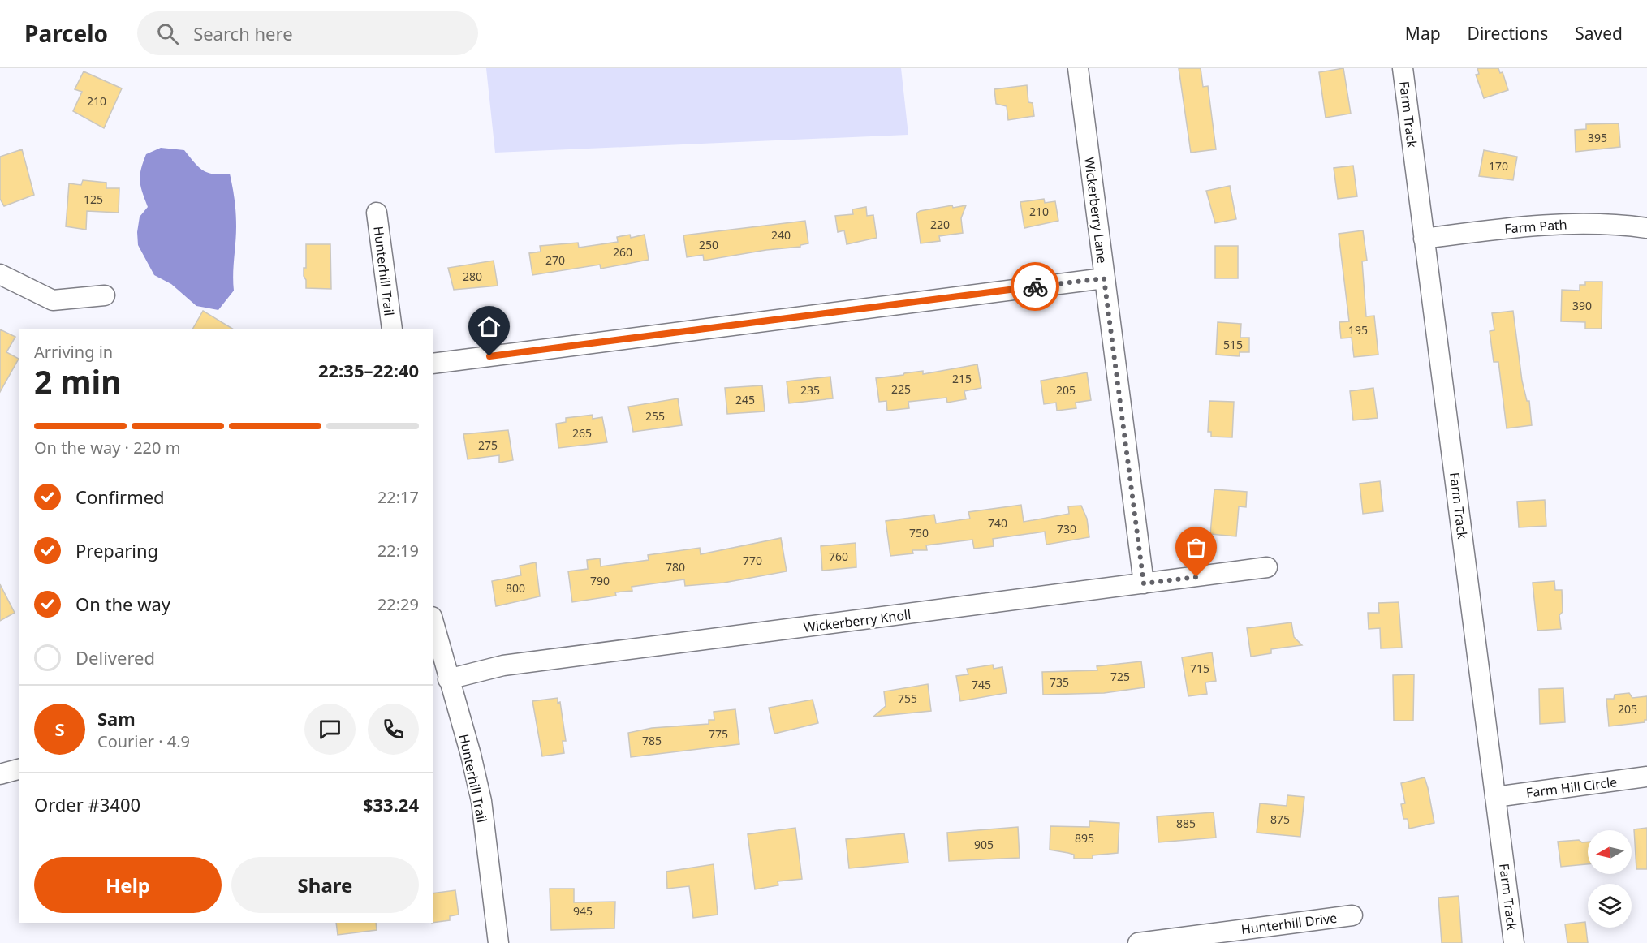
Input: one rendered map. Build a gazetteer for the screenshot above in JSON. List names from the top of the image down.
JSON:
{
  "streets": {
    "street": [
      "Farm Track",
      "Wickerberry Lane",
      "Farm Path",
      "Hunterhill Trail",
      "Wickerberry Knoll",
      "Farm Hill Circle",
      "Hunterhill Drive"
    ]
  },
  "crossings": [
    ["Farm Track", "Farm Path"],
    ["Farm Track", "Farm Hill Circle"],
    ["Wickerberry Lane", "Wickerberry Knoll"],
    ["Hunterhill Trail", "Wickerberry Knoll"]
  ],
  "house_numbers": [
    "210",
    "395",
    "170",
    "125",
    "210",
    "220",
    "240",
    "250",
    "260",
    "270",
    "280",
    "390",
    "195",
    "515",
    "215",
    "225",
    "235",
    "205",
    "245",
    "255",
    "265",
    "275",
    "740",
    "730",
    "750",
    "760",
    "770",
    "780",
    "790",
    "800",
    "715",
    "725",
    "735",
    "745",
    "755",
    "205",
    "775",
    "785",
    "875",
    "885",
    "895",
    "905",
    "945"
  ],
  "north": "left",
  "page": {
    "header": "Parcelo",
    "search": "Search here",
    "nav": ["Map", "Directions", "Saved"],
    "heading": ["2 min", "Arriving in", "22:35–22:40"],
    "panel": [
      "Sam",
      "Courier · 4.9",
      "Order #3400",
      "$33.24"
    ],
    "bar": "On the way · 220 m",
    "list": [
      ["Confirmed", "22:17"],
      ["Preparing", "22:19"],
      ["On the way", "22:29"],
      "Delivered"
    ],
    "round": "S",
    "buttons": ["Help", "Share"]
  }
}
